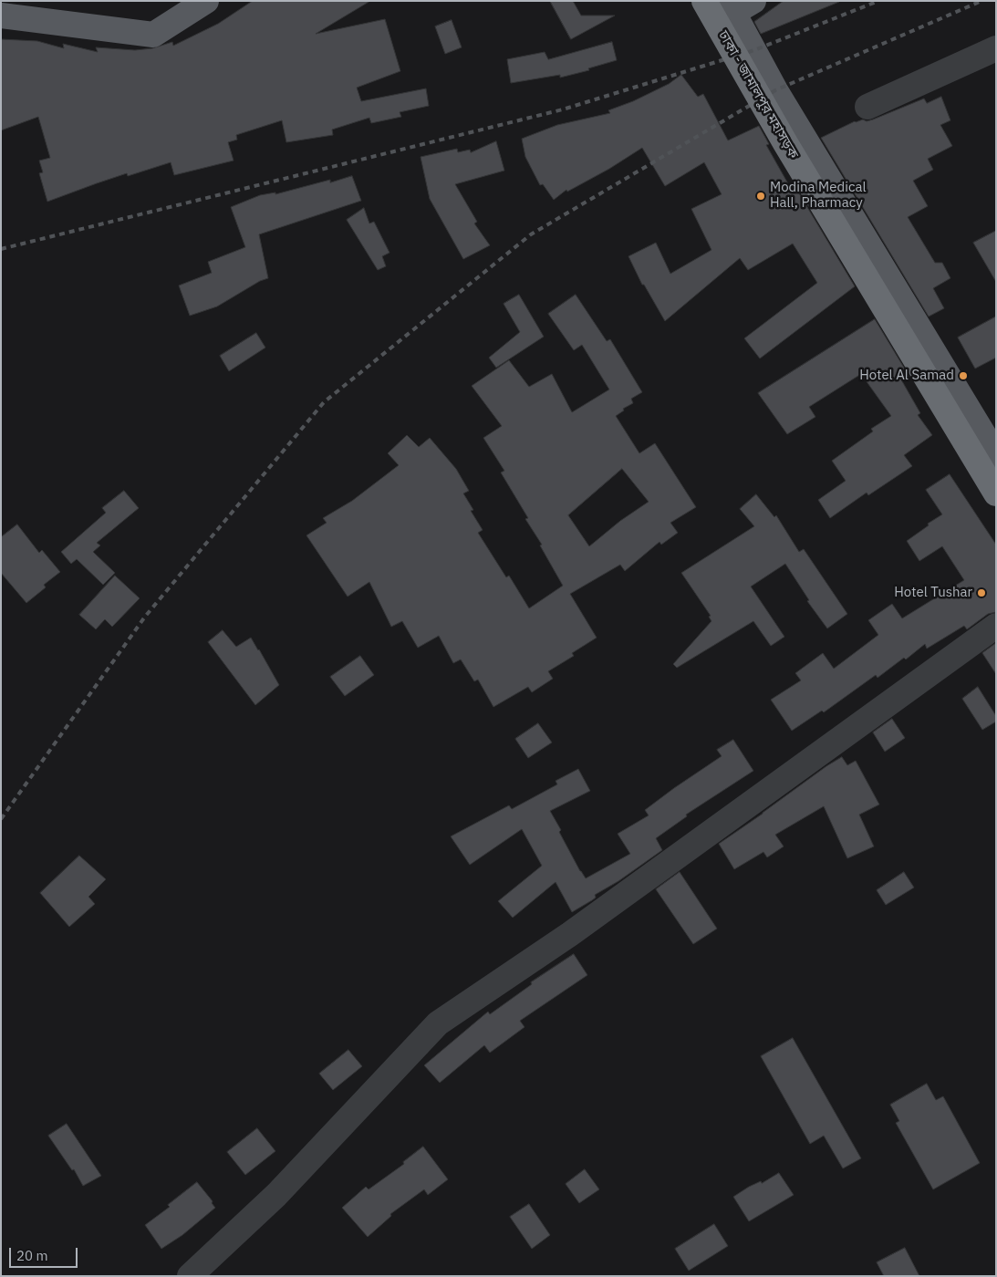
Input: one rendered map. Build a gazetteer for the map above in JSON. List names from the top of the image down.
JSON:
{
  "streets": {
    "highway": ["ঢাকা - জামালপুর মহাসড়ক"]
  },
  "places": ["Modina Medical Hall, Pharmacy", "Hotel Al Samad", "Hotel Tushar"],
  "scale_bar": "20 m"
}
